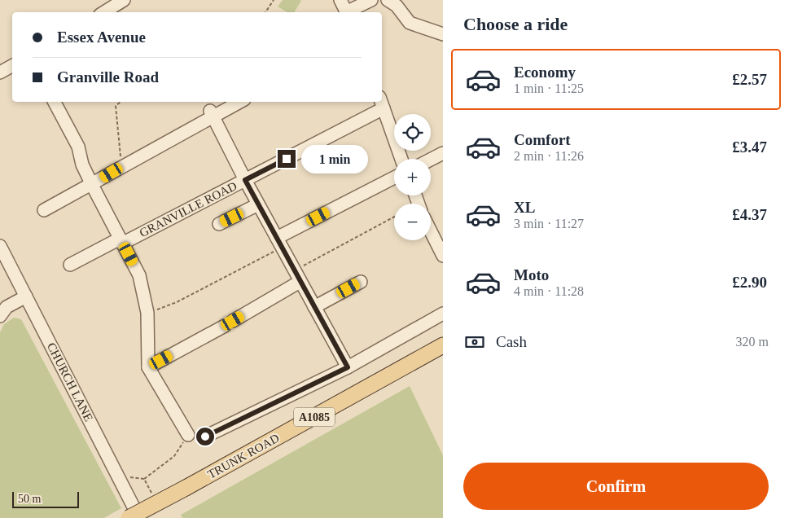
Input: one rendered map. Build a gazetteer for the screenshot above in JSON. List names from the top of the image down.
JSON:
{
  "streets": {
    "main road": ["A1085", "TRUNK ROAD"],
    "street": ["GRANVILLE ROAD", "CHURCH LANE"]
  },
  "scale_bar": "50 m",
  "page": {
    "heading": "Choose a ride",
    "banner": ["Essex Avenue", "Granville Road"],
    "list": [
      {
        "name": "Economy",
        "note": "1 min · 11:25",
        "value": "£2.57"
      },
      {
        "name": "Comfort",
        "note": "2 min · 11:26",
        "value": "£3.47"
      },
      {
        "name": "XL",
        "note": "3 min · 11:27",
        "value": "£4.37"
      },
      {
        "name": "Moto",
        "note": "4 min · 11:28",
        "value": "£2.90"
      }
    ],
    "map_buttons": ["+", "−"],
    "bubble": "1 min",
    "pay": ["Cash", "320 m"],
    "buttons": "Confirm",
    "scale": "50 m"
  }
}
